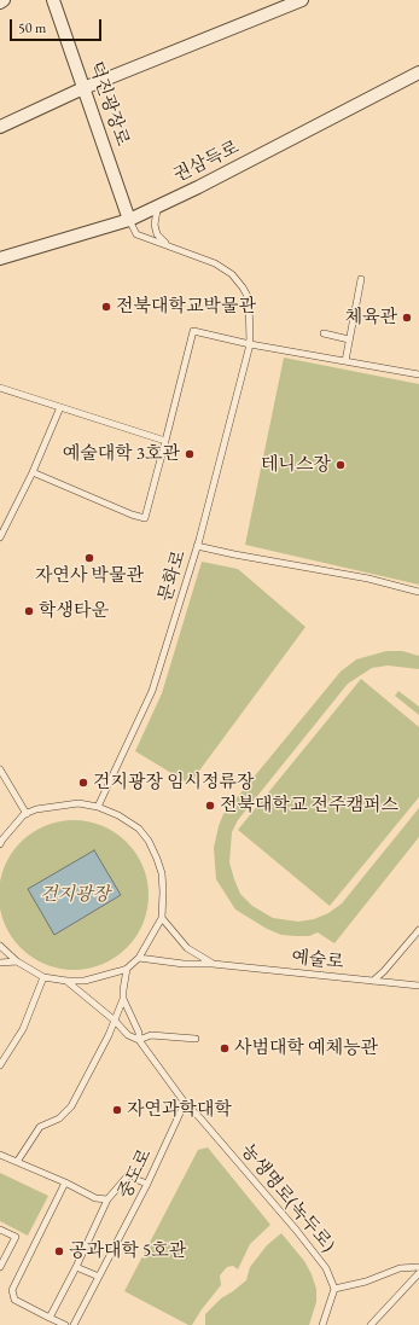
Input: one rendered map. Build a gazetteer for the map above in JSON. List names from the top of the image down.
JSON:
{
  "streets": {
    "street": ["덕진광장로", "권삼득로"],
    "lane": [
      "문화로",
      "예술로",
      "중도로",
      "농생명로(녹두로)"
    ]
  },
  "crossings": [
    ["덕진광장로", "권삼득로"],
    ["덕진광장로", "문화로"],
    ["권삼득로", "문화로"],
    ["중도로", "농생명로(녹두로)"]
  ],
  "parks": ["건지광장"],
  "places": [
    "전북대학교박물관",
    "체육관",
    "예술대학 3호관",
    "테니스장",
    "자연사 박물관",
    "학생타운",
    "건지광장 임시정류장",
    "전북대학교 전주캠퍼스",
    "사범대학 예체능관",
    "자연과학대학",
    "공과대학 5호관"
  ],
  "scale_bar": "50 m"
}
